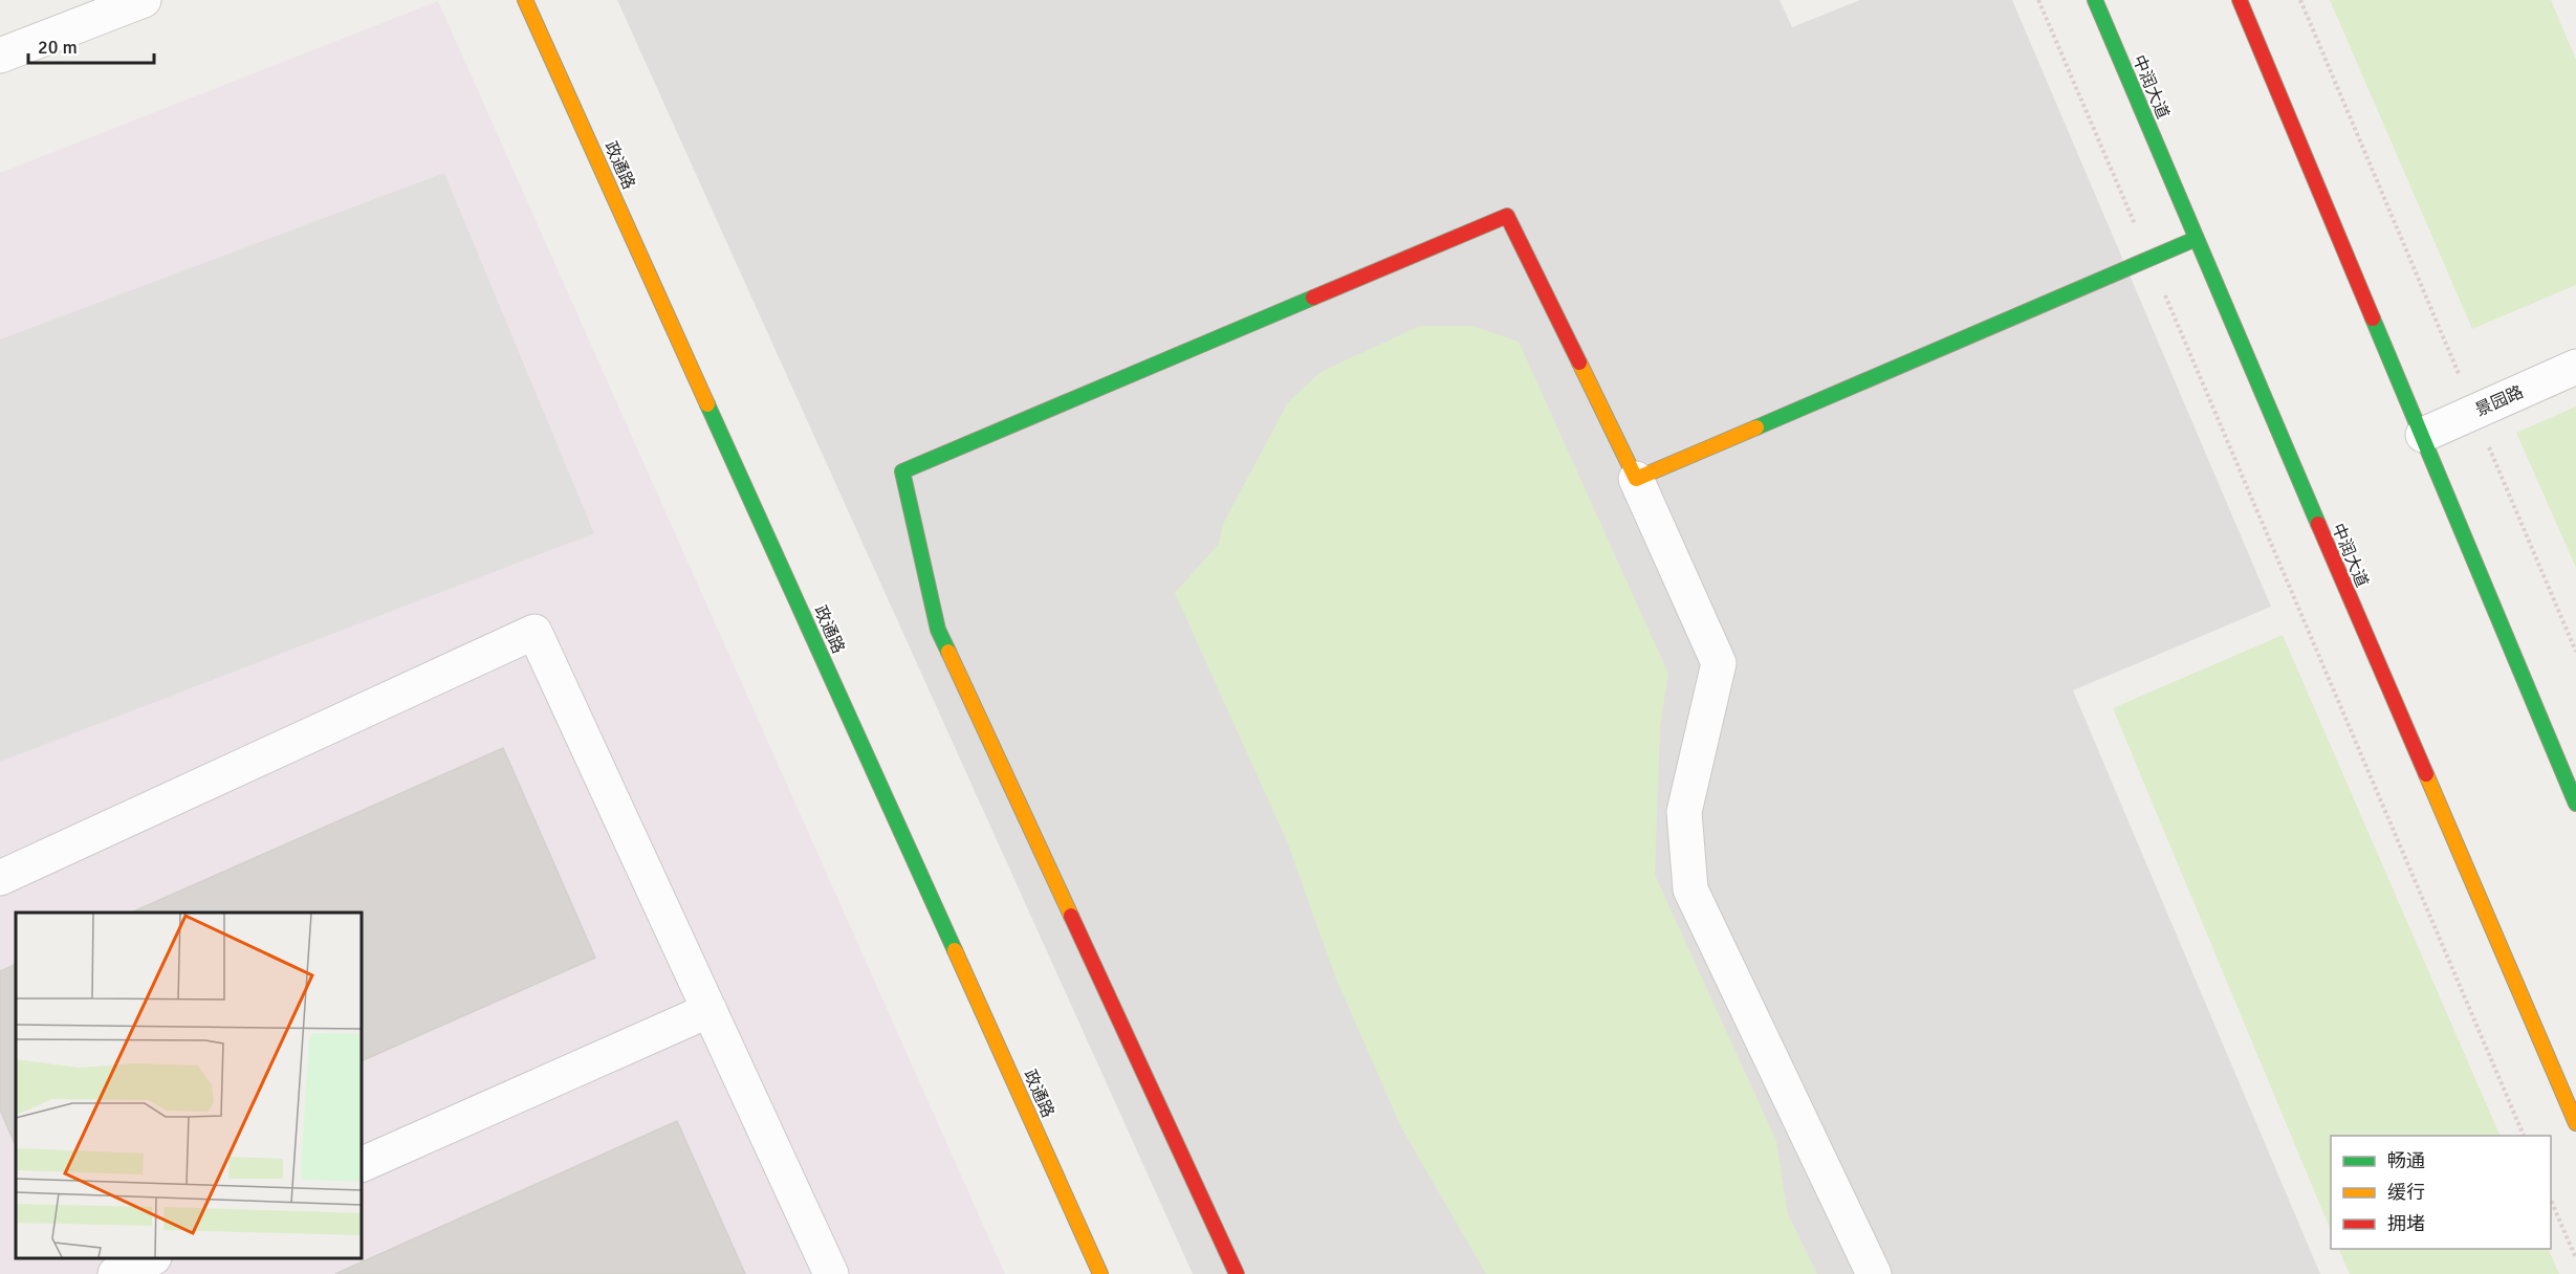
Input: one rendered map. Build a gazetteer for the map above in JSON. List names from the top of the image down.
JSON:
{
  "streets": {
    "street": ["中润大道", "政通路", "景园路"]
  },
  "legend": ["畅通", "缓行", "拥堵"],
  "scale_bar": "20 m"
}
